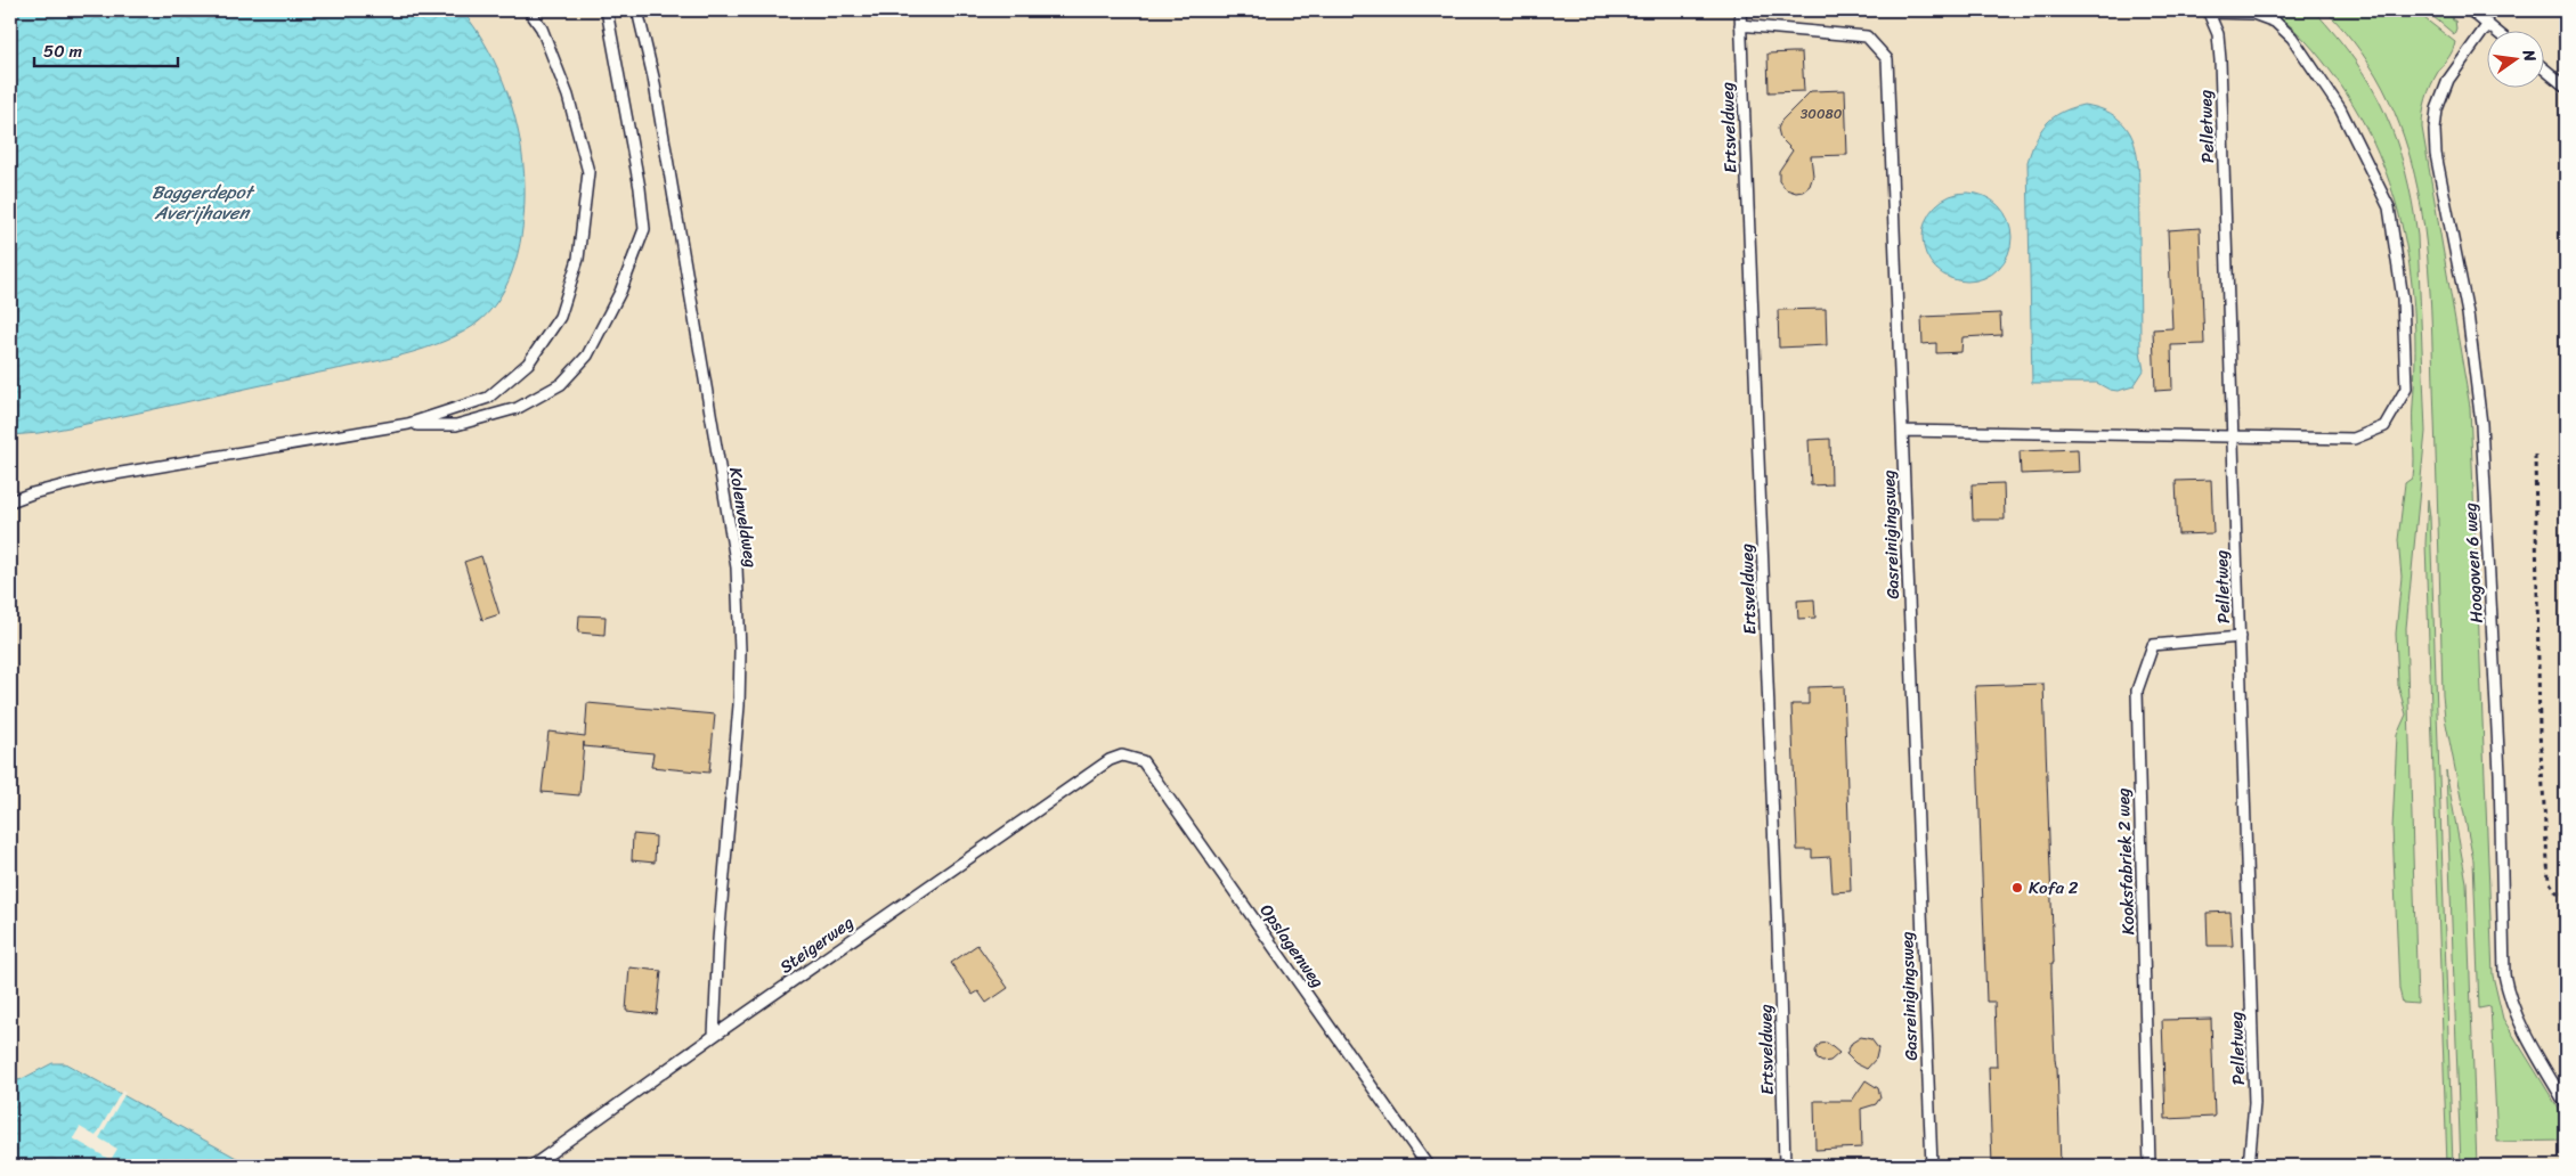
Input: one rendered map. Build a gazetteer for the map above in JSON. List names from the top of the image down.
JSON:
{
  "streets": {
    "lane": [
      "Pelletweg",
      "Ertsveldweg",
      "Kolenveldweg",
      "Gasreinigingsweg",
      "Hoogoven 6 weg",
      "Kooksfabriek 2 weg",
      "Steigerweg",
      "Opslagenweg"
    ]
  },
  "crossings": [
    ["Pelletweg", "Kooksfabriek 2 weg"],
    ["Ertsveldweg", "Gasreinigingsweg"],
    ["Kolenveldweg", "Steigerweg"],
    ["Steigerweg", "Opslagenweg"]
  ],
  "water": ["Baggerdepot Averijhaven"],
  "places": ["Kofa 2"],
  "house_numbers": ["30080"],
  "scale_bar": "50 m",
  "north": "right"
}
